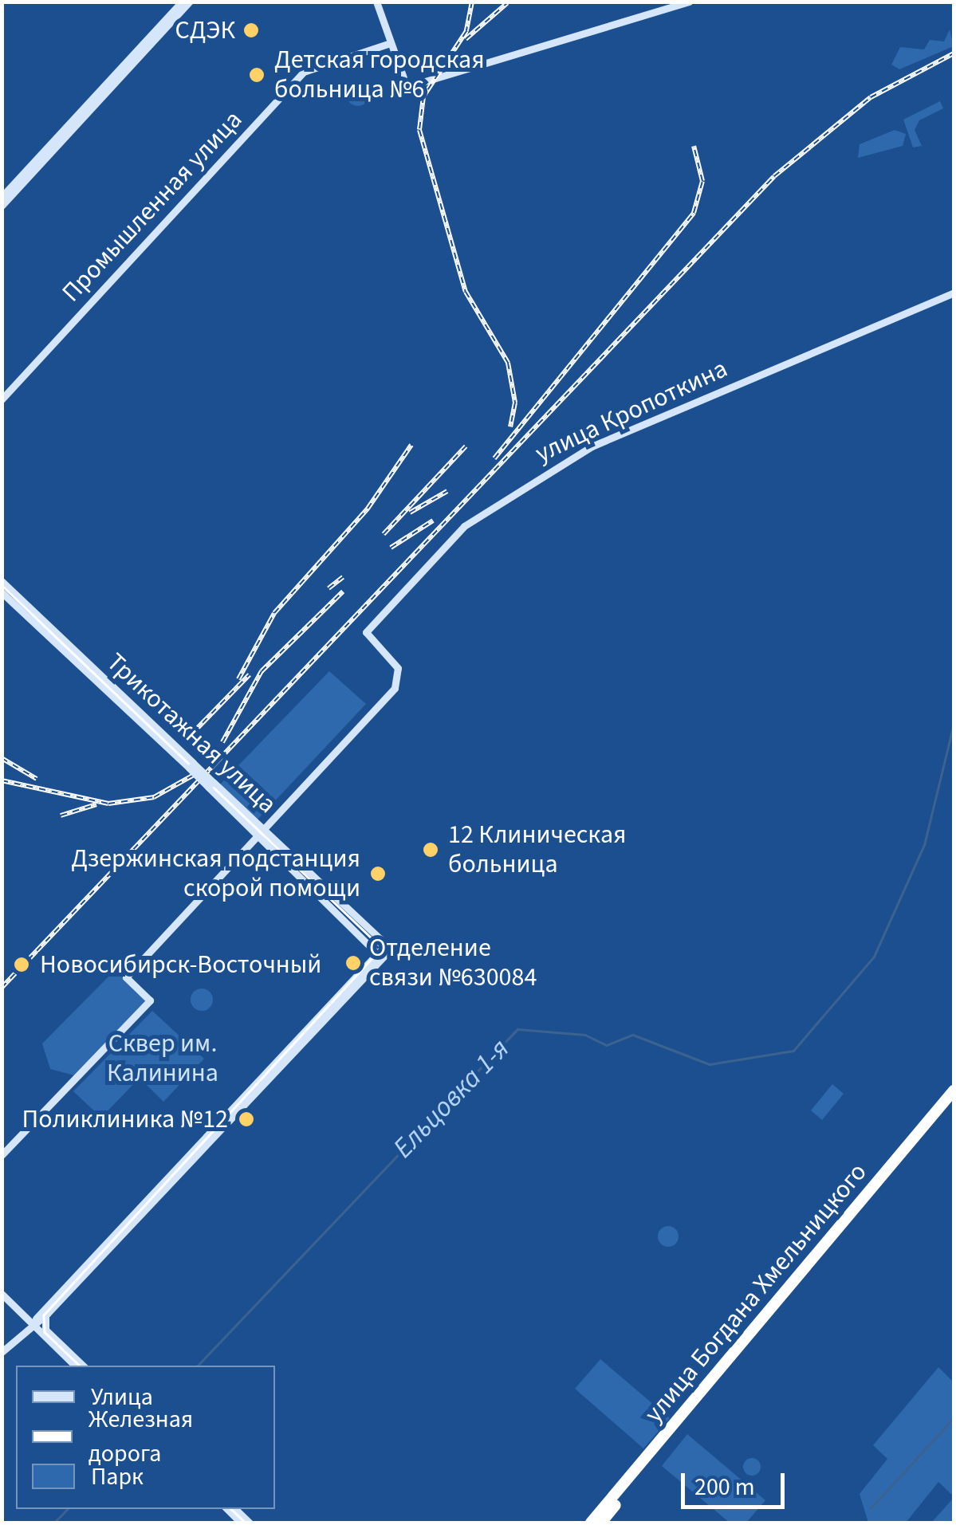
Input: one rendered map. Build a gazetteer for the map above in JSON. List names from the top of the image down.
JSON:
{
  "streets": {
    "highway": ["улица Богдана Хмельницкого"],
    "main road": ["Промышленная улица", "улица Кропоткина", "Трикотажная улица"]
  },
  "crossings": [
    ["улица Кропоткина", "Трикотажная улица"]
  ],
  "water": ["Ельцовка 1-я"],
  "parks": ["Сквер им. Калинина"],
  "places": [
    "СДЭК",
    "Детская городская больница №6",
    "12 Клиническая больница",
    "Дзержинская подстанция скорой помощи",
    "Отделение связи №630084",
    "Новосибирск-Восточный",
    "Поликлиника №12"
  ],
  "legend": ["Улица", "Железная дорога", "Парк"],
  "scale_bar": "200 m"
}
